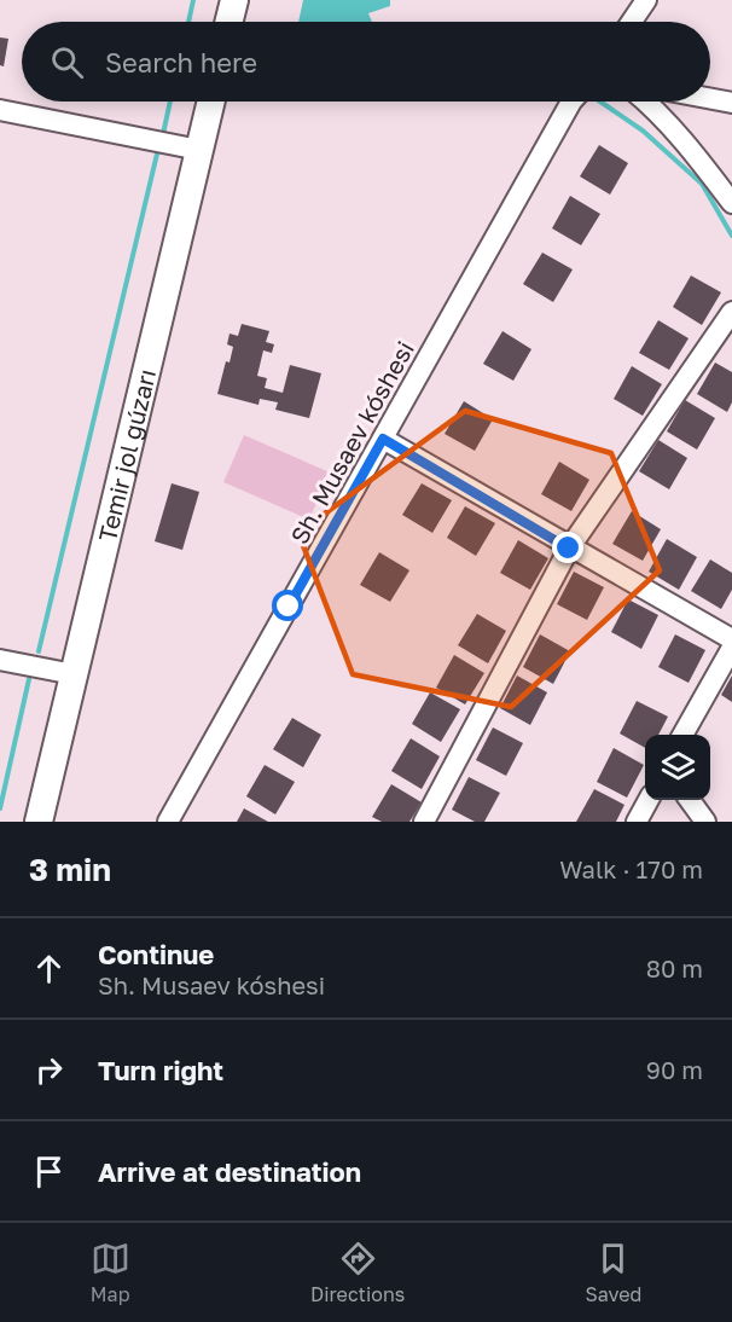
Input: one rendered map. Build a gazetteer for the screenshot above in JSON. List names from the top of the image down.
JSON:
{
  "streets": {
    "street": ["Sh. Musaev kóshesi", "Temir jol gúzarı"]
  },
  "page": {
    "search": "Search here",
    "heading": ["3 min", "Walk · 170 m"],
    "list": [
      ["Continue", "Sh. Musaev kóshesi", "80 m"],
      ["Turn right", "90 m"],
      "Arrive at destination"
    ],
    "nav": ["Map", "Directions", "Saved"]
  }
}
